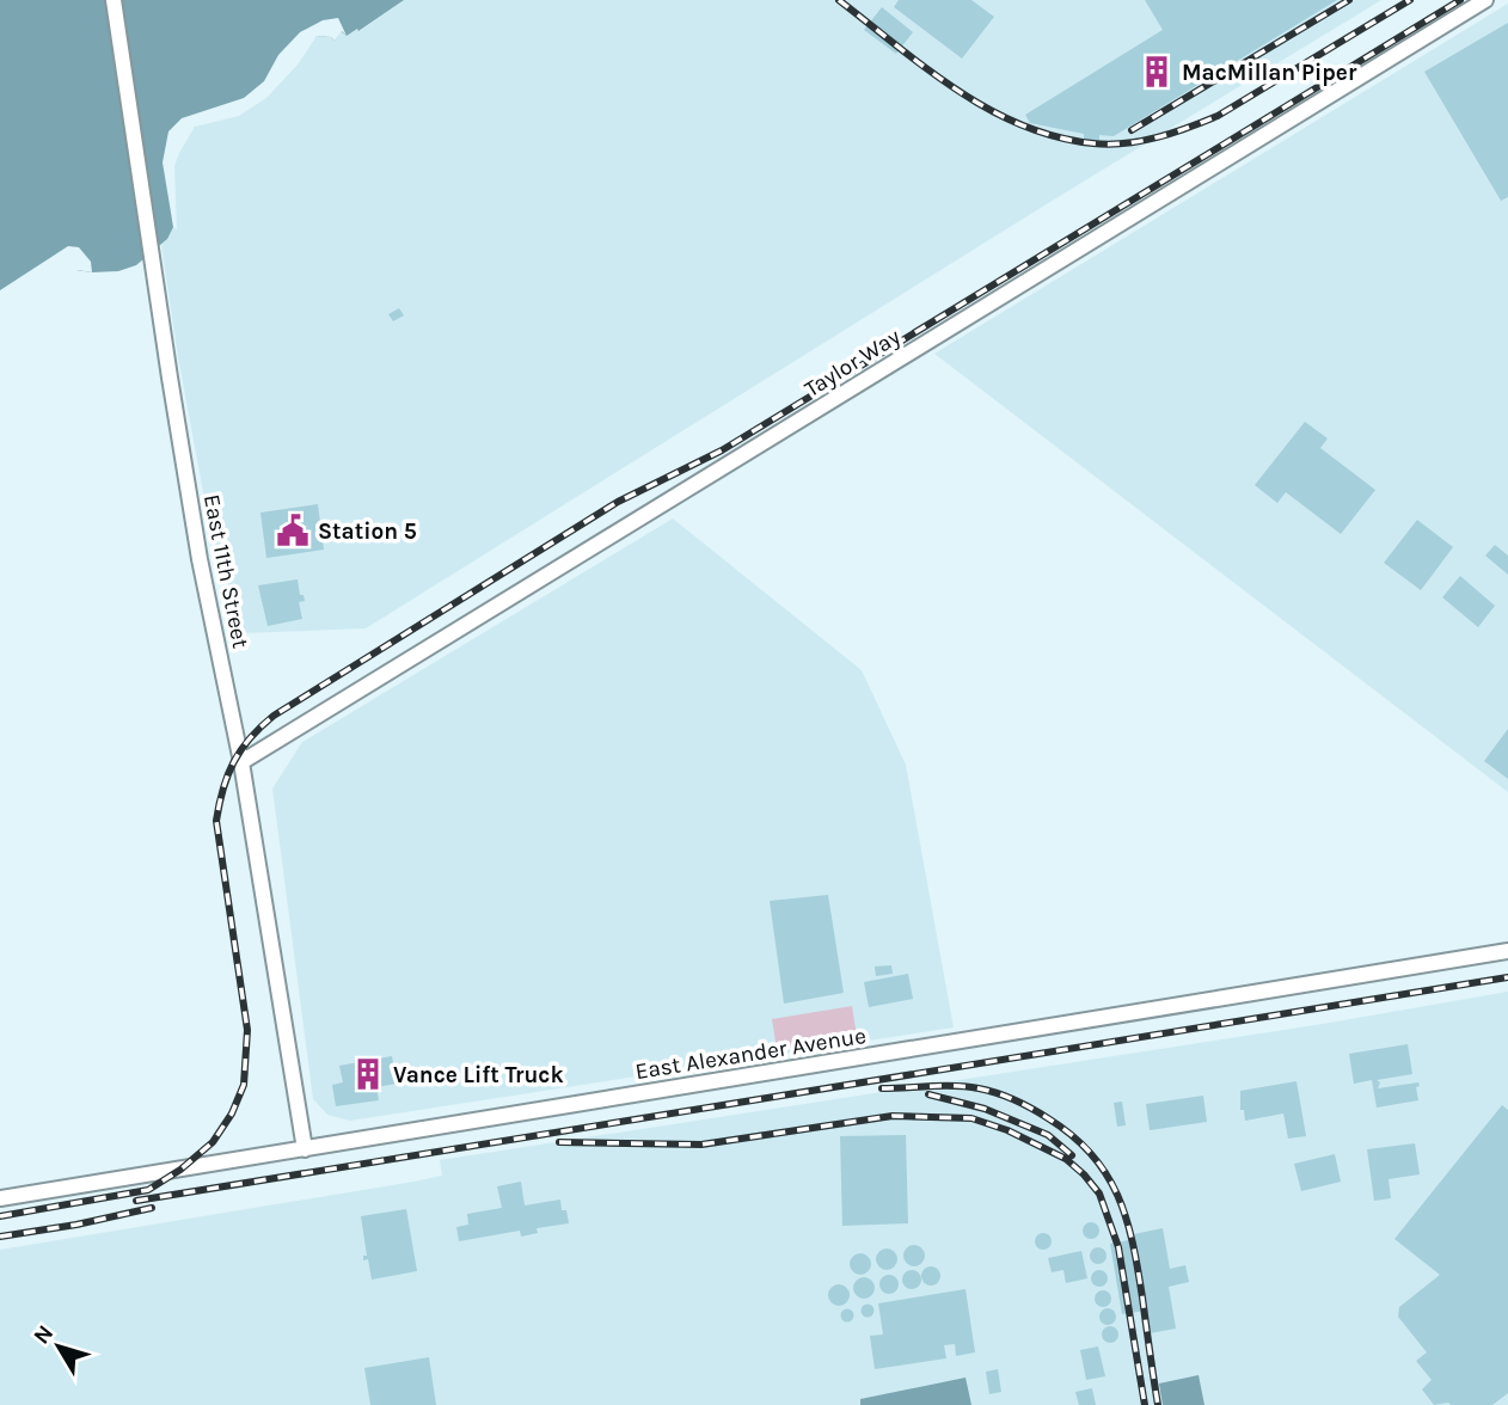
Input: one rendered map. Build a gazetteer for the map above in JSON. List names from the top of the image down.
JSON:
{
  "streets": {
    "street": ["Taylor Way", "East 11th Street", "East Alexander Avenue"]
  },
  "crossings": [
    ["Taylor Way", "East 11th Street"],
    ["East 11th Street", "East Alexander Avenue"]
  ],
  "places": {
    "building": ["MacMillan Piper", "Vance Lift Truck"],
    "public building": ["Station 5"]
  },
  "north": "top left"
}
